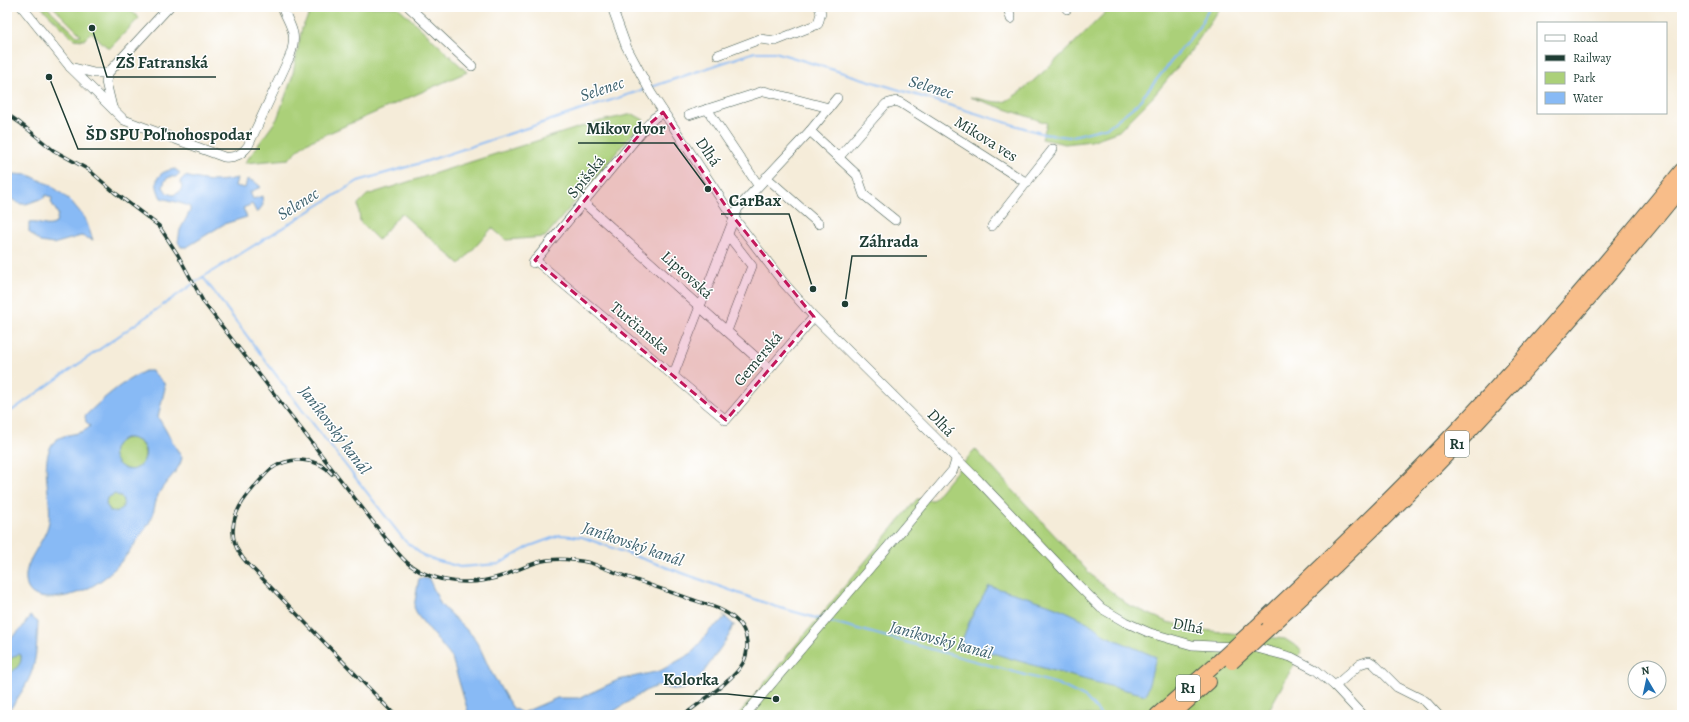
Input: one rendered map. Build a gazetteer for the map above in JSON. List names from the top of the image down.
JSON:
{
  "streets": {
    "highway": ["R1"],
    "street": [
      "Mikova ves",
      "Dlhá",
      "Spišská",
      "Liptovská",
      "Turčianska",
      "Gemerská"
    ]
  },
  "crossings": [
    ["Dlhá", "Spišská"],
    ["Dlhá", "Gemerská"],
    ["Spišská", "Liptovská"],
    ["Spišská", "Turčianska"],
    ["Liptovská", "Gemerská"],
    ["Turčianska", "Gemerská"]
  ],
  "water": ["Selenec", "Janíkovský kanál"],
  "places": [
    "ZŠ Fatranská",
    "ŠD SPU Poľnohospodar",
    "Mikov dvor",
    "CarBax",
    "Záhrada",
    "Kolorka"
  ],
  "legend": [
    "Road",
    "Railway",
    "Park",
    "Water"
  ],
  "north": "top"
}
